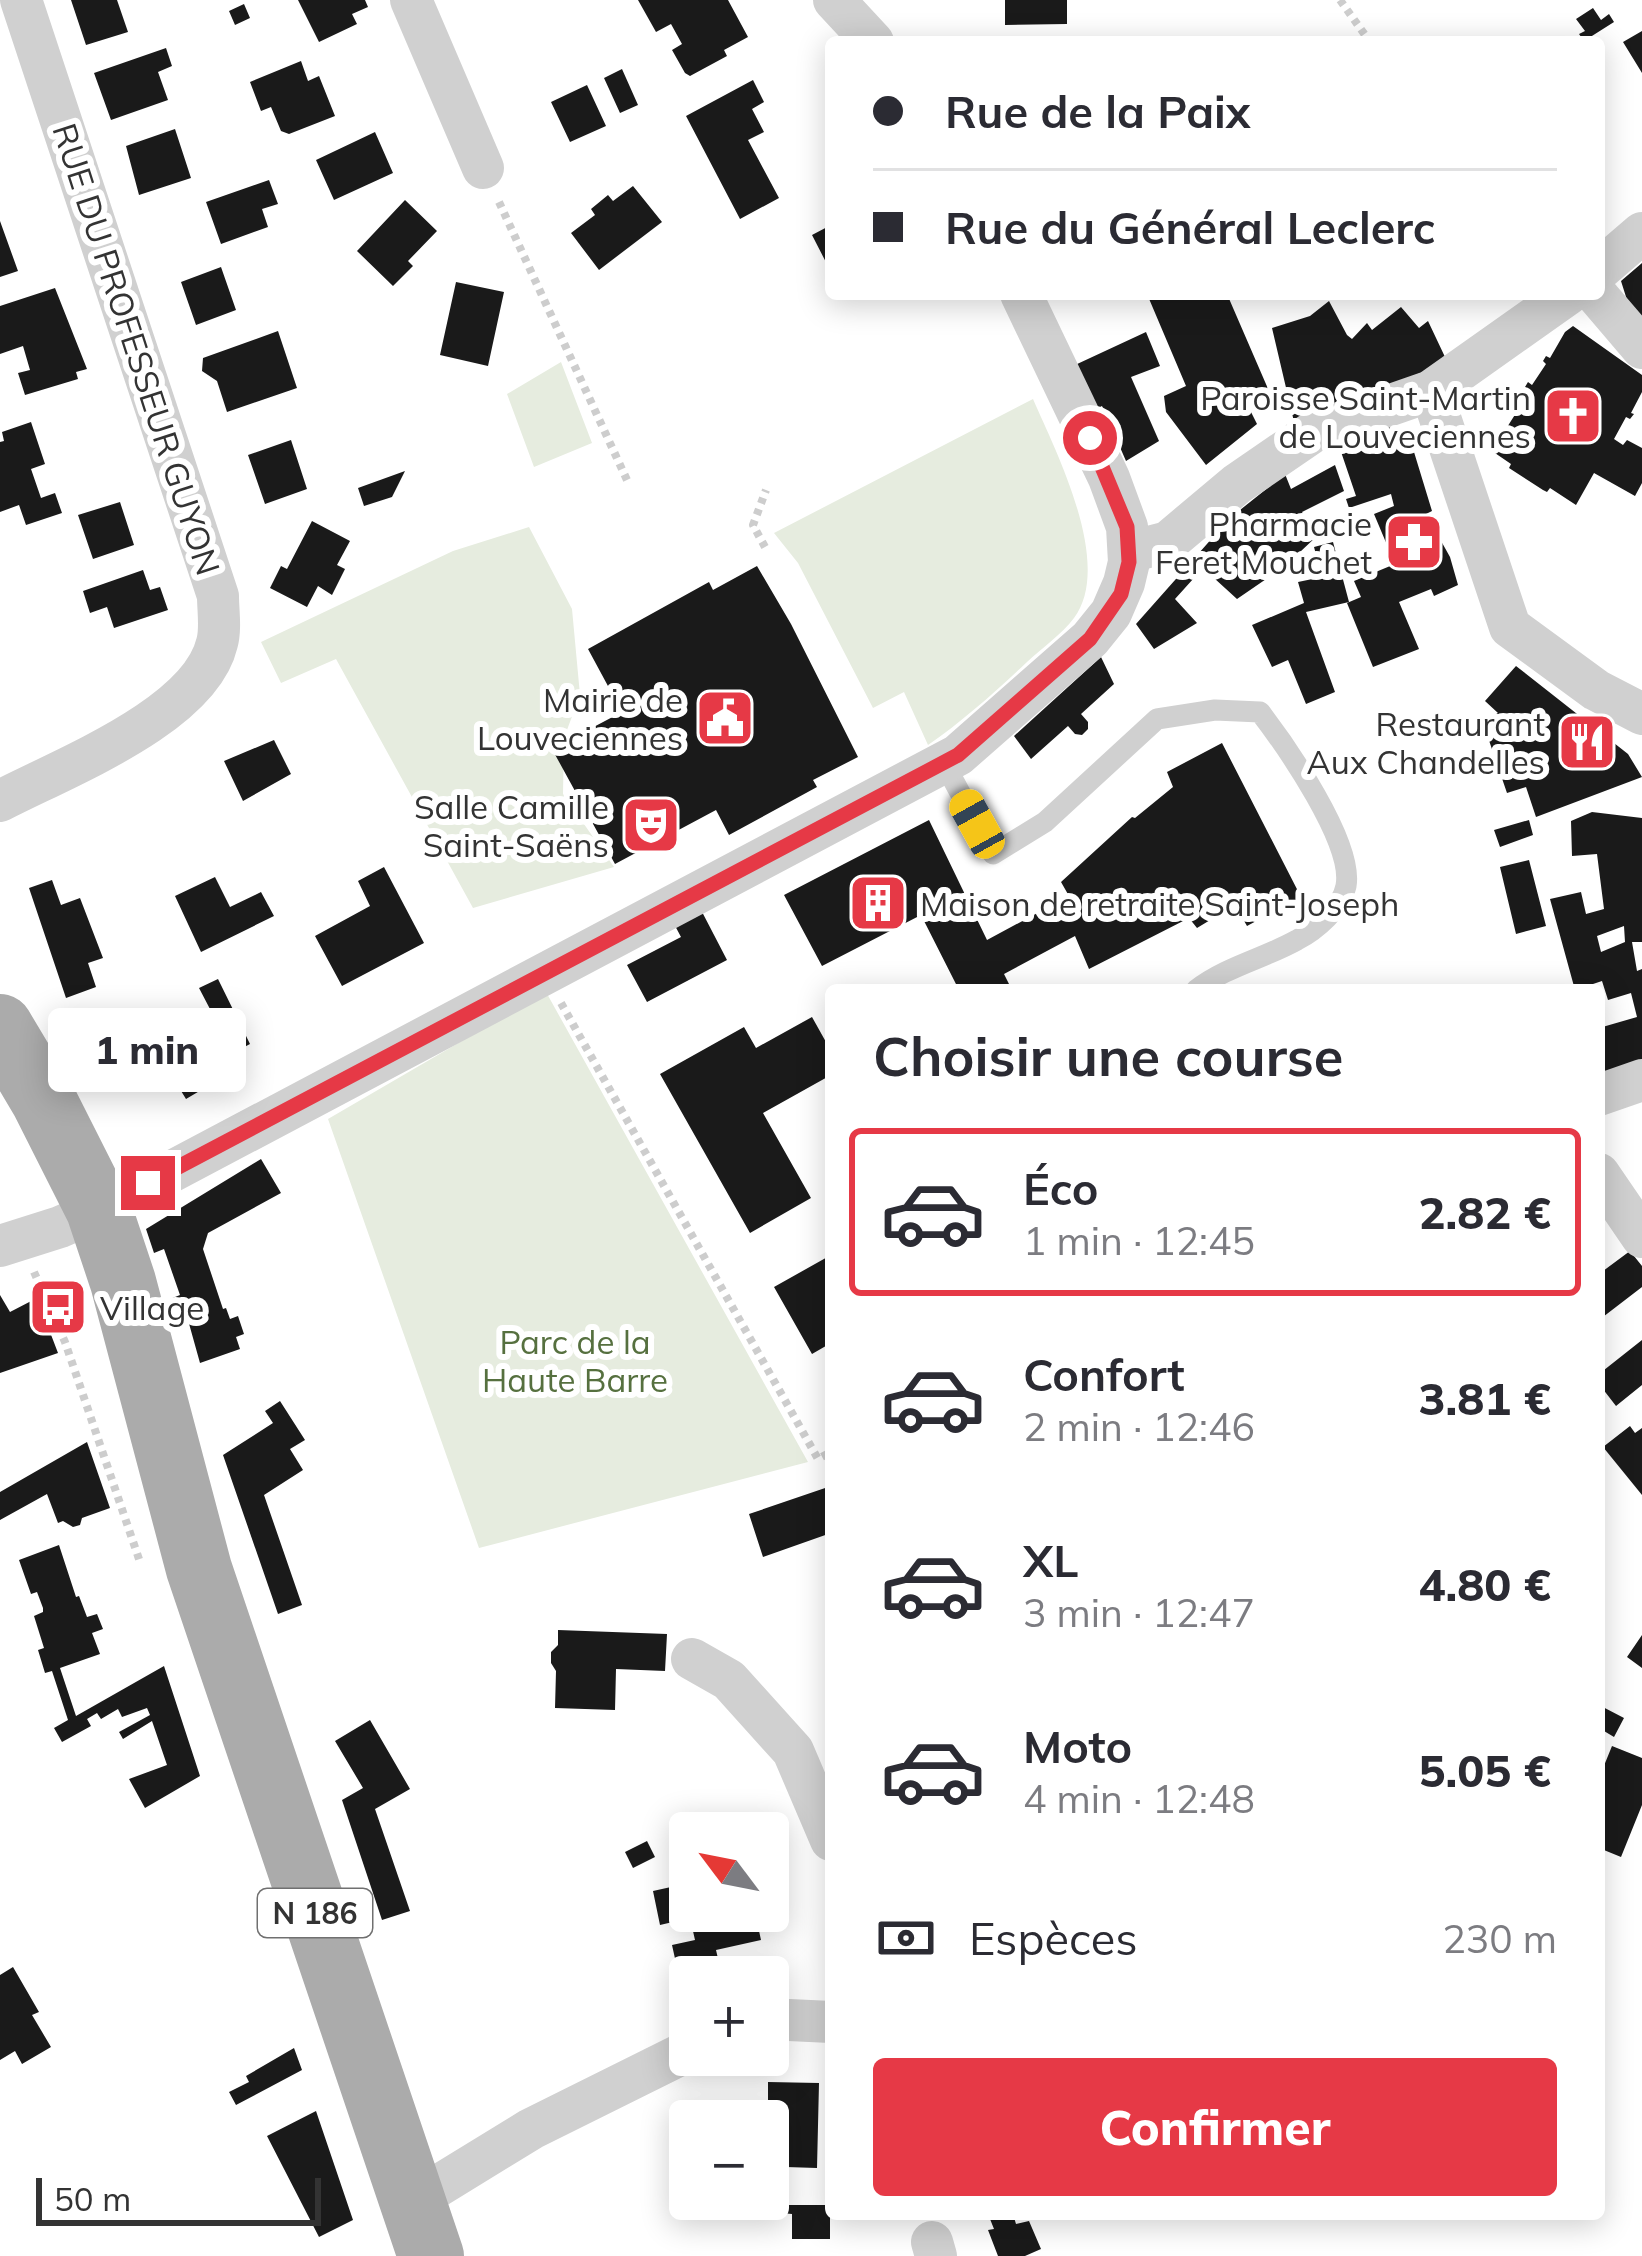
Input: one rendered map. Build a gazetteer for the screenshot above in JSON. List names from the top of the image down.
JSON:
{
  "streets": {
    "main road": ["N 186"],
    "street": ["RUE DU PROFESSEUR GUYON"]
  },
  "parks": ["Parc de la Haute Barre"],
  "places": {
    "church": ["Paroisse Saint-Martin de Louveciennes"],
    "pharmacy": ["Pharmacie Feret Mouchet"],
    "public building": ["Mairie de Louveciennes"],
    "restaurant": ["Restaurant Aux Chandelles"],
    "theatre": ["Salle Camille Saint-Saëns"],
    "building": ["Maison de retraite Saint-Joseph"],
    "bus stop": ["Village"]
  },
  "scale_bar": "50 m",
  "north": "top left",
  "page": {
    "banner": ["Rue de la Paix", "Rue du Général Leclerc"],
    "heading": "Choisir une course",
    "bubble": "1 min",
    "list": [
      {
        "name": "Éco",
        "note": "1 min · 12:45",
        "value": "2.82 €"
      },
      {
        "name": "Confort",
        "note": "2 min · 12:46",
        "value": "3.81 €"
      },
      {
        "name": "XL",
        "note": "3 min · 12:47",
        "value": "4.80 €"
      },
      {
        "name": "Moto",
        "note": "4 min · 12:48",
        "value": "5.05 €"
      }
    ],
    "map_buttons": ["+", "−"],
    "pay": ["Espèces", "230 m"],
    "buttons": "Confirmer",
    "scale": "50 m"
  }
}
